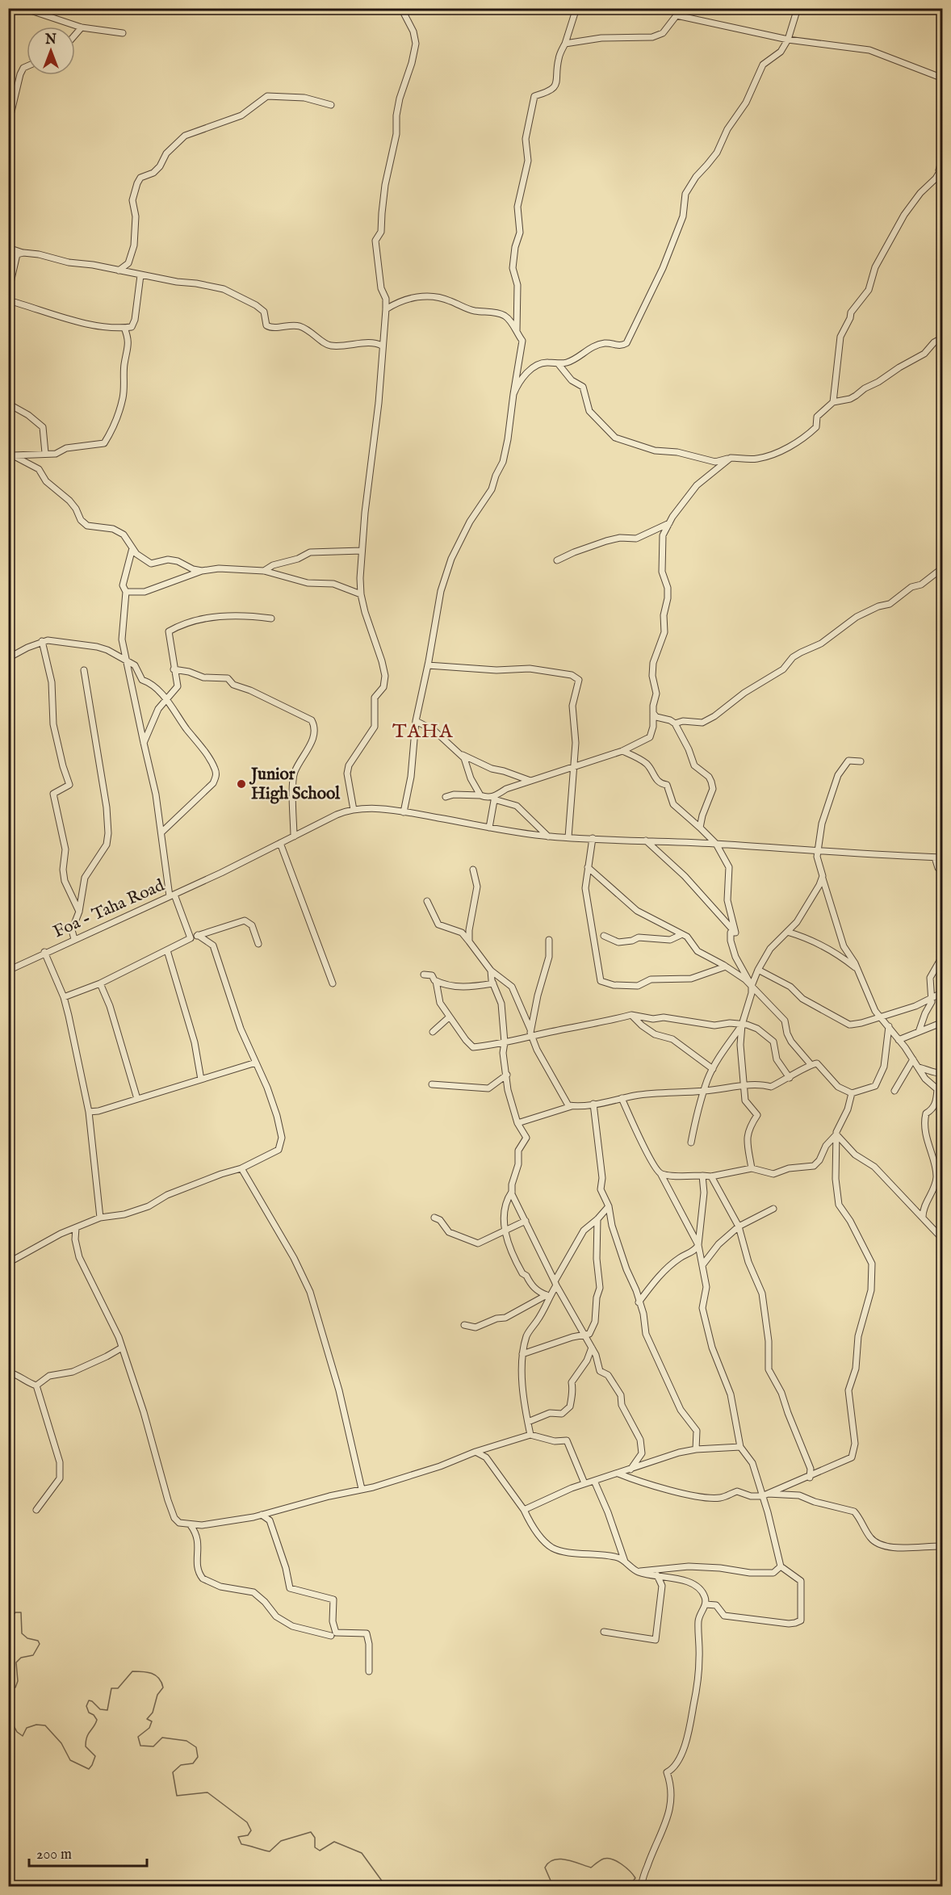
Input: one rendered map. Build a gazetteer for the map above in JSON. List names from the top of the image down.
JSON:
{
  "streets": {
    "street": ["Foa - Taha Road"]
  },
  "districts": ["TAHA"],
  "places": ["Junior High School"],
  "scale_bar": "200 m",
  "north": "top"
}
